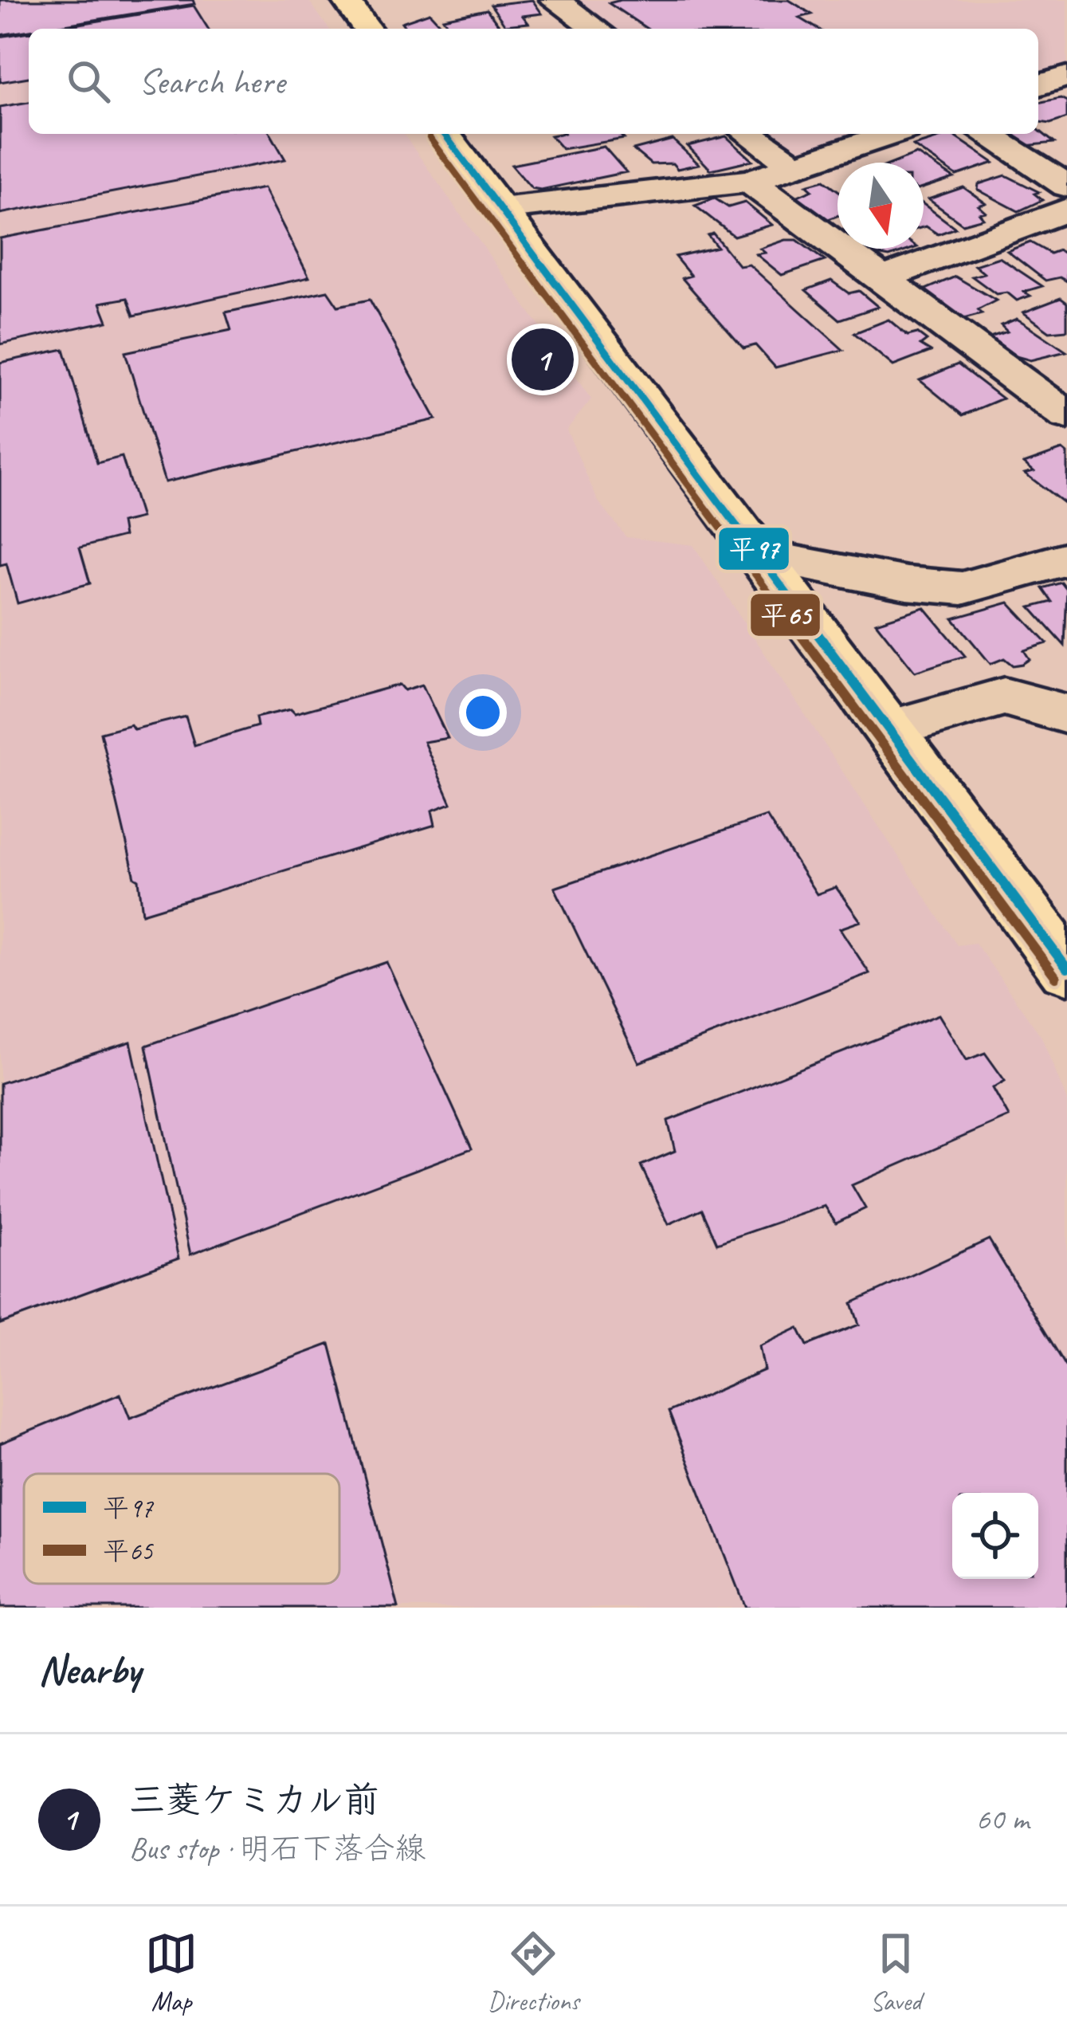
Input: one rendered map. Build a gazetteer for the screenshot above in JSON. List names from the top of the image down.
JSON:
{
  "lines": ["transit line 平97", "transit line 平65"],
  "legend": ["平97", "平65"],
  "north": "bottom",
  "page": {
    "search": "Search here",
    "pins": "1",
    "heading": "Nearby",
    "list": [
      {
        "mark": "1",
        "name": "三菱ケミカル前",
        "note": "Bus stop · 明石下落合線",
        "value": "60 m"
      }
    ],
    "nav": ["Map", "Directions", "Saved"]
  }
}
